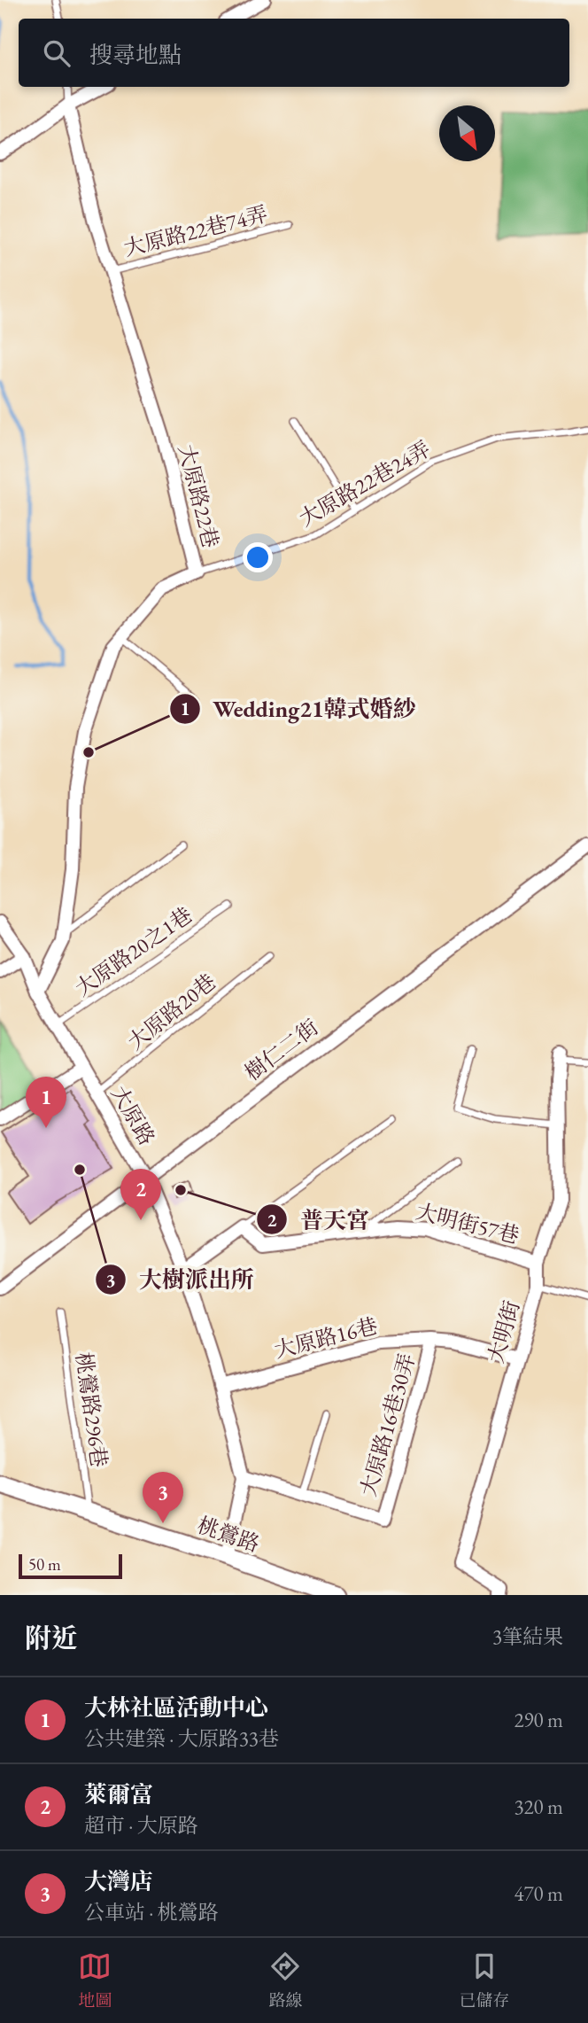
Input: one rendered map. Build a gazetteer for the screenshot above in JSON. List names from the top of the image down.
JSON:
{
  "streets": {
    "main road": ["桃鶯路"],
    "street": [
      "大原路22巷",
      "樹仁二街",
      "大原路",
      "大明街57巷",
      "大明街",
      "大原路16巷",
      "大原路16巷30弄"
    ],
    "lane": [
      "大原路22巷74弄",
      "大原路22巷24弄",
      "大原路20之1巷",
      "大原路20巷",
      "桃鶯路296巷"
    ]
  },
  "crossings": [
    ["大原路22巷74弄", "大原路22巷"],
    ["大原路22巷24弄", "大原路22巷"],
    ["大原路22巷", "大原路"],
    ["大原路20之1巷", "大原路"],
    ["大原路20巷", "大原路"],
    ["樹仁二街", "大原路"],
    ["大原路", "大原路16巷"],
    ["大原路", "桃鶯路"],
    ["大明街57巷", "大明街"],
    ["大明街", "大原路16巷"],
    ["大原路16巷", "大原路16巷30弄"],
    ["桃鶯路296巷", "桃鶯路"]
  ],
  "places": ["Wedding21韓式婚紗", "大樹派出所", "普天宮"],
  "scale_bar": "50 m",
  "north": "bottom right",
  "page": {
    "search": "搜尋地點",
    "pins": ["1", "2", "3"],
    "scale": "50 m",
    "heading": ["附近", "3筆結果"],
    "list": [
      {
        "mark": "1",
        "name": "大林社區活動中心",
        "note": "公共建築 · 大原路33巷",
        "value": "290 m"
      },
      {
        "mark": "2",
        "name": "萊爾富",
        "note": "超市 · 大原路",
        "value": "320 m"
      },
      {
        "mark": "3",
        "name": "大灣店",
        "note": "公車站 · 桃鶯路",
        "value": "470 m"
      }
    ],
    "nav": ["地圖", "路線", "已儲存"]
  }
}
